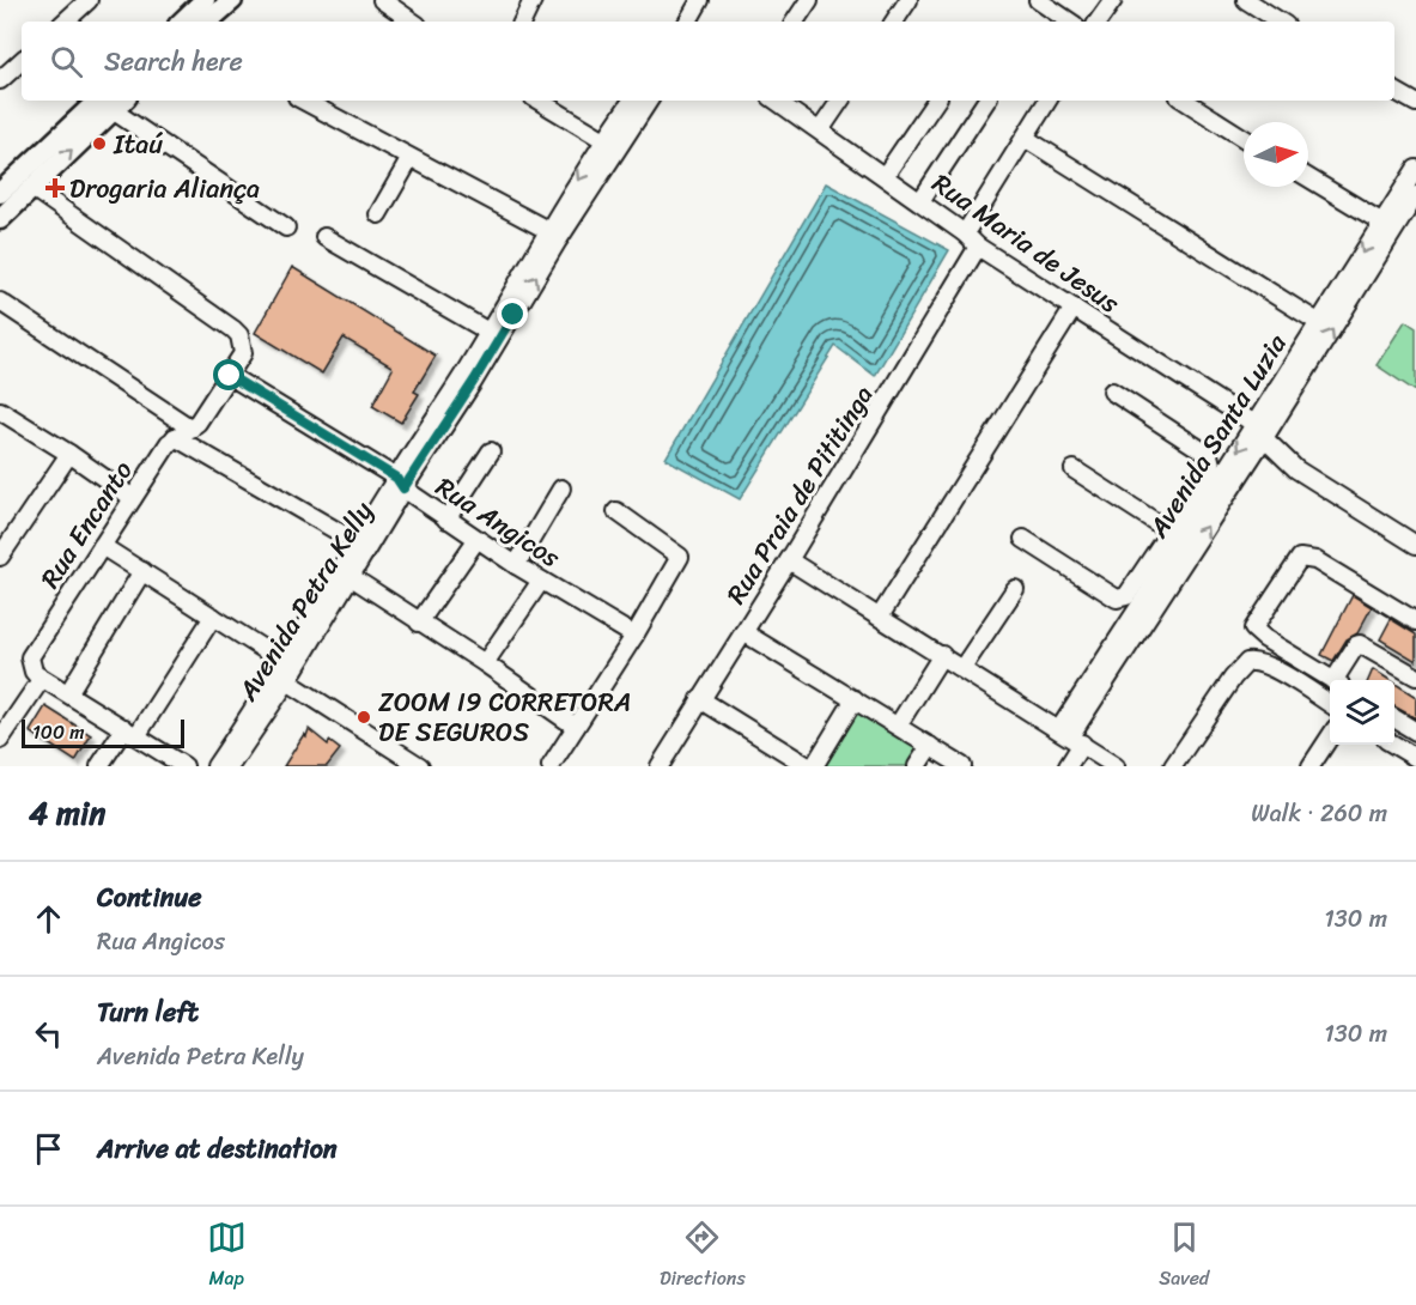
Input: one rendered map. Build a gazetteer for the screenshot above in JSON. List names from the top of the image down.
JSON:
{
  "streets": {
    "street": [
      "Rua Maria de Jesus",
      "Avenida Santa Luzia",
      "Rua Praia de Pititinga",
      "Rua Angicos",
      "Rua Encanto",
      "Avenida Petra Kelly"
    ]
  },
  "crossings": [
    ["Rua Maria de Jesus", "Avenida Santa Luzia"],
    ["Rua Maria de Jesus", "Rua Praia de Pititinga"],
    ["Rua Angicos", "Rua Encanto"],
    ["Rua Angicos", "Avenida Petra Kelly"]
  ],
  "places": {
    "other": ["Itaú", "ZOOM I9 CORRETORA DE SEGUROS"],
    "health": ["Drogaria Aliança"]
  },
  "scale_bar": "100 m",
  "north": "right",
  "page": {
    "search": "Search here",
    "scale": "100 m",
    "heading": ["4 min", "Walk · 260 m"],
    "list": [
      ["Continue", "Rua Angicos", "130 m"],
      ["Turn left", "Avenida Petra Kelly", "130 m"],
      "Arrive at destination"
    ],
    "nav": ["Map", "Directions", "Saved"]
  }
}
